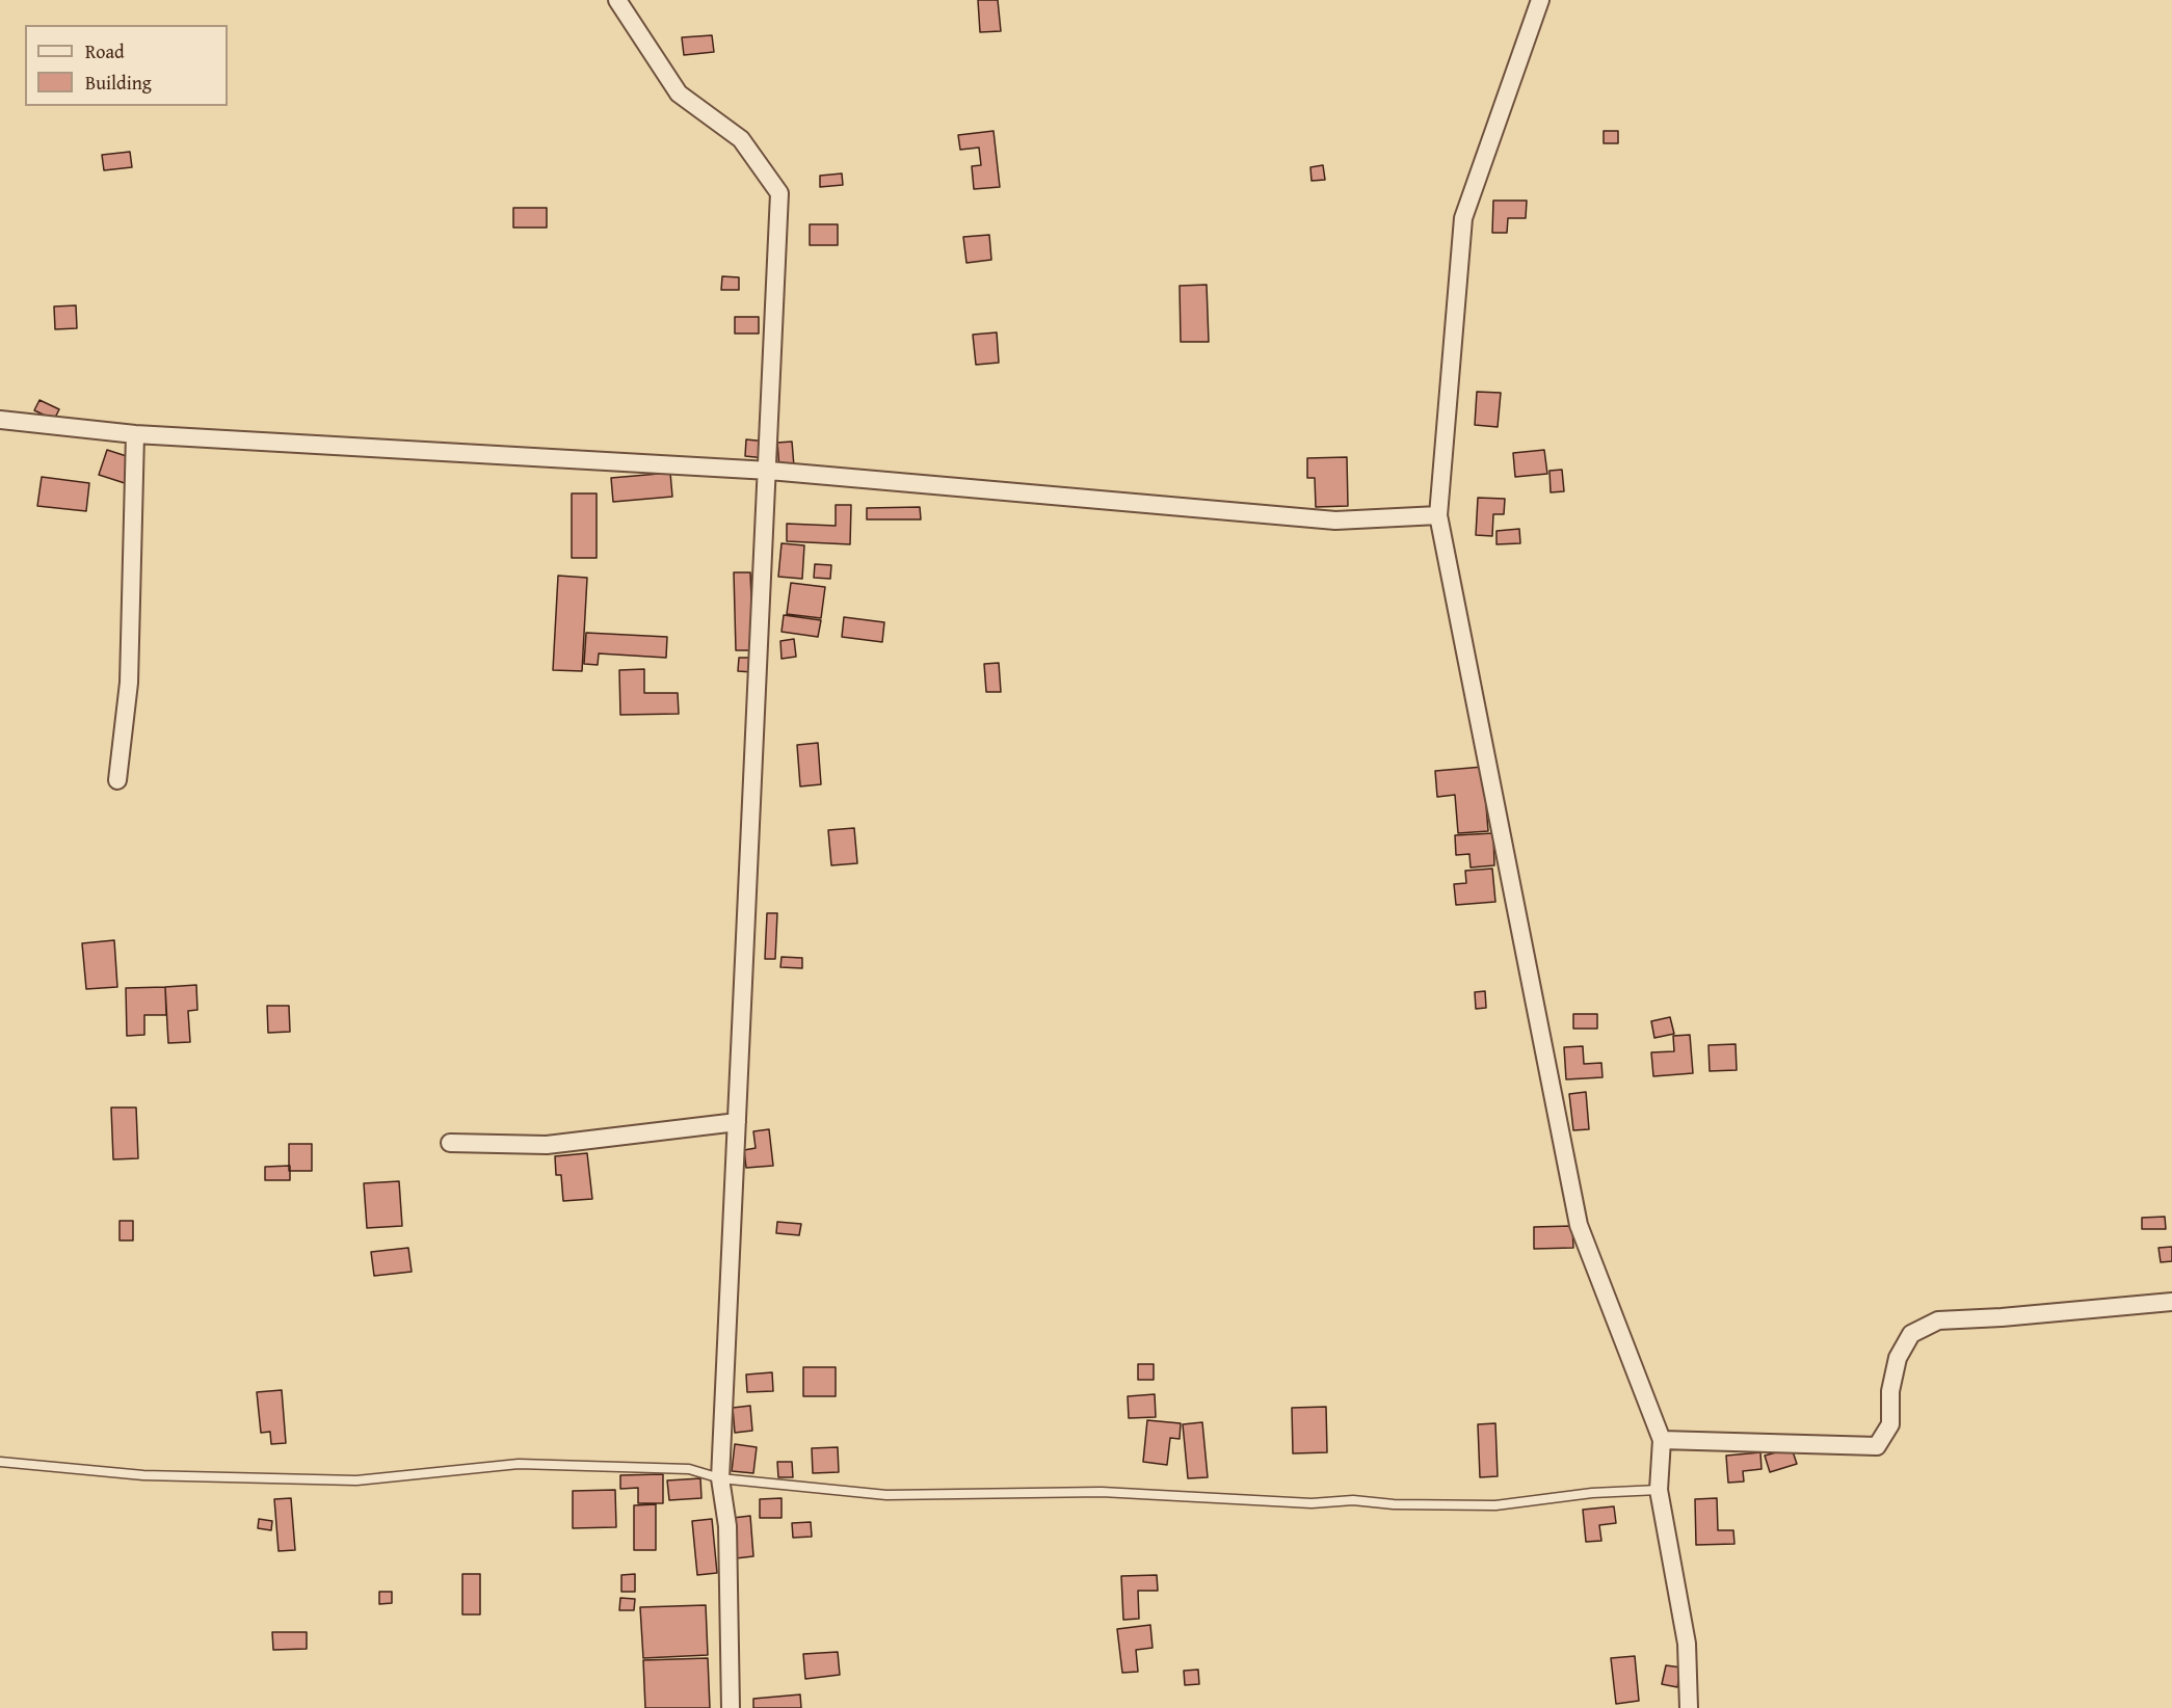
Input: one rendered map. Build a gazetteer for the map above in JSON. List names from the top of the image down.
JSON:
{
  "legend": ["Road", "Building"]
}
